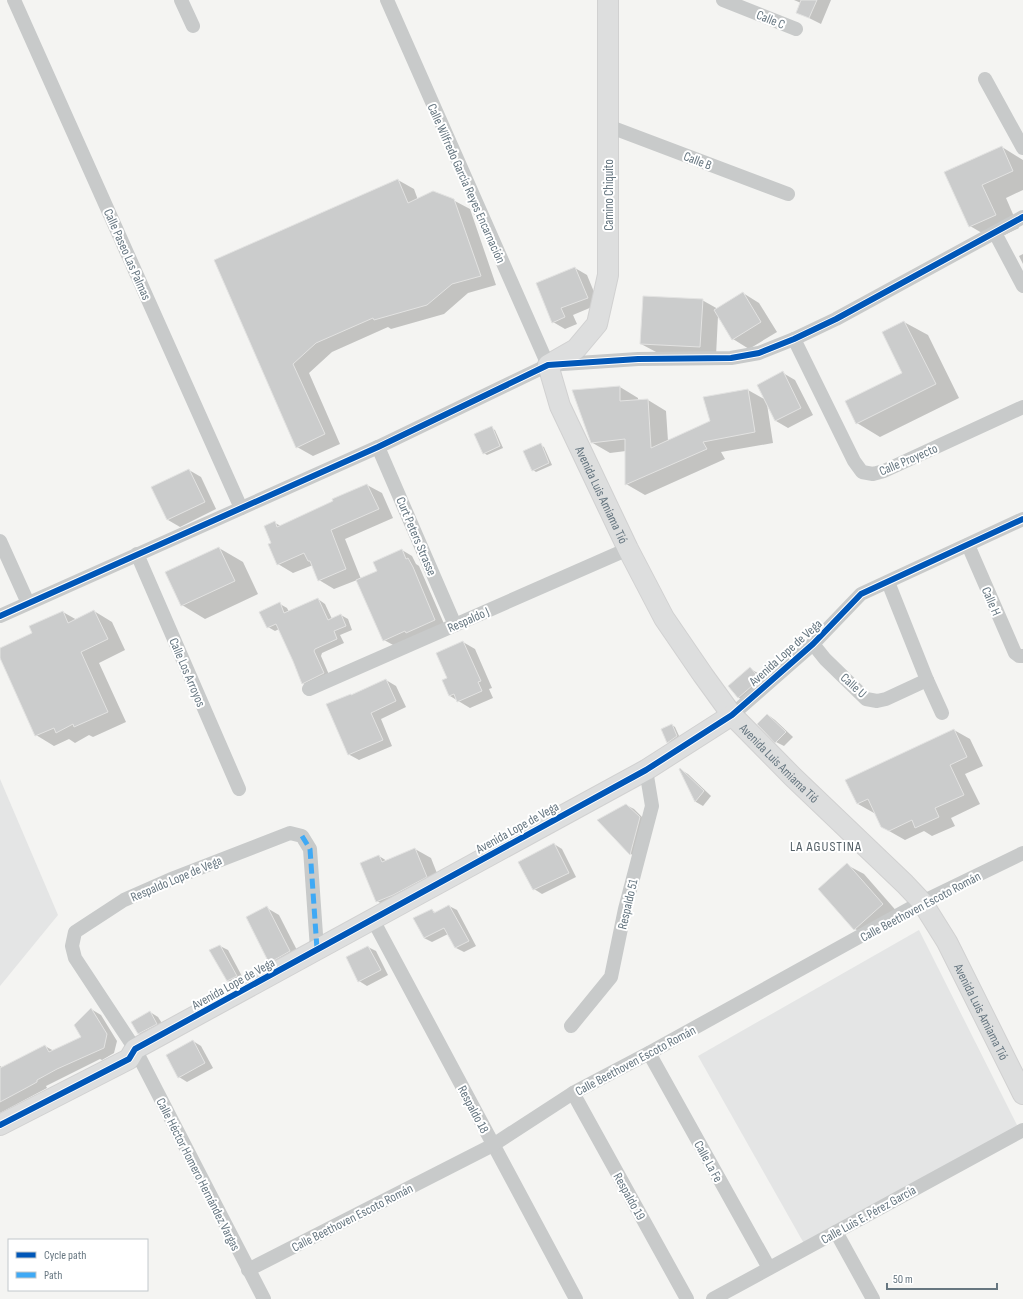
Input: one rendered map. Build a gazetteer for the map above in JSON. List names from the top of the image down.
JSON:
{
  "streets": {
    "main road": ["Camino Chiquito", "Avenida Luis Amiama Tió", "Avenida Lope de Vega"],
    "street": [
      "Calle C",
      "Calle B",
      "Calle Wilfredo García Reyes Encarnación",
      "Calle Paseo Las Palmas",
      "Calle Proyecto",
      "Curt Peters Strasse",
      "Calle H",
      "Respaldo J",
      "Calle Los Arroyos",
      "Calle U",
      "Respaldo Lope de Vega",
      "Respaldo 51",
      "Calle Beethoven Escoto Román",
      "Respaldo 18",
      "Calle La Fe",
      "Calle Héctor Homero Hernández Vargas",
      "Respaldo 19",
      "Calle Luis E. Pérez García"
    ]
  },
  "crossings": [
    ["Calle B", "Camino Chiquito"],
    ["Calle Wilfredo García Reyes Encarnación", "Camino Chiquito"],
    ["Calle Wilfredo García Reyes Encarnación", "Avenida Luis Amiama Tió"],
    ["Camino Chiquito", "Avenida Luis Amiama Tió"],
    ["Avenida Luis Amiama Tió", "Respaldo J"],
    ["Avenida Luis Amiama Tió", "Avenida Lope de Vega"],
    ["Avenida Luis Amiama Tió", "Calle Beethoven Escoto Román"],
    ["Curt Peters Strasse", "Respaldo J"],
    ["Calle H", "Avenida Lope de Vega"],
    ["Avenida Lope de Vega", "Calle U"],
    ["Avenida Lope de Vega", "Respaldo Lope de Vega"],
    ["Avenida Lope de Vega", "Respaldo 51"],
    ["Avenida Lope de Vega", "Respaldo 18"],
    ["Avenida Lope de Vega", "Calle Héctor Homero Hernández Vargas"],
    ["Respaldo Lope de Vega", "Calle Héctor Homero Hernández Vargas"],
    ["Calle Beethoven Escoto Román", "Respaldo 18"],
    ["Calle Beethoven Escoto Román", "Calle La Fe"],
    ["Calle Beethoven Escoto Román", "Calle Héctor Homero Hernández Vargas"],
    ["Calle Beethoven Escoto Román", "Respaldo 19"],
    ["Calle La Fe", "Calle Luis E. Pérez García"]
  ],
  "districts": ["LA AGUSTINA"],
  "legend": ["Cycle path", "Path"],
  "scale_bar": "50 m"
}
